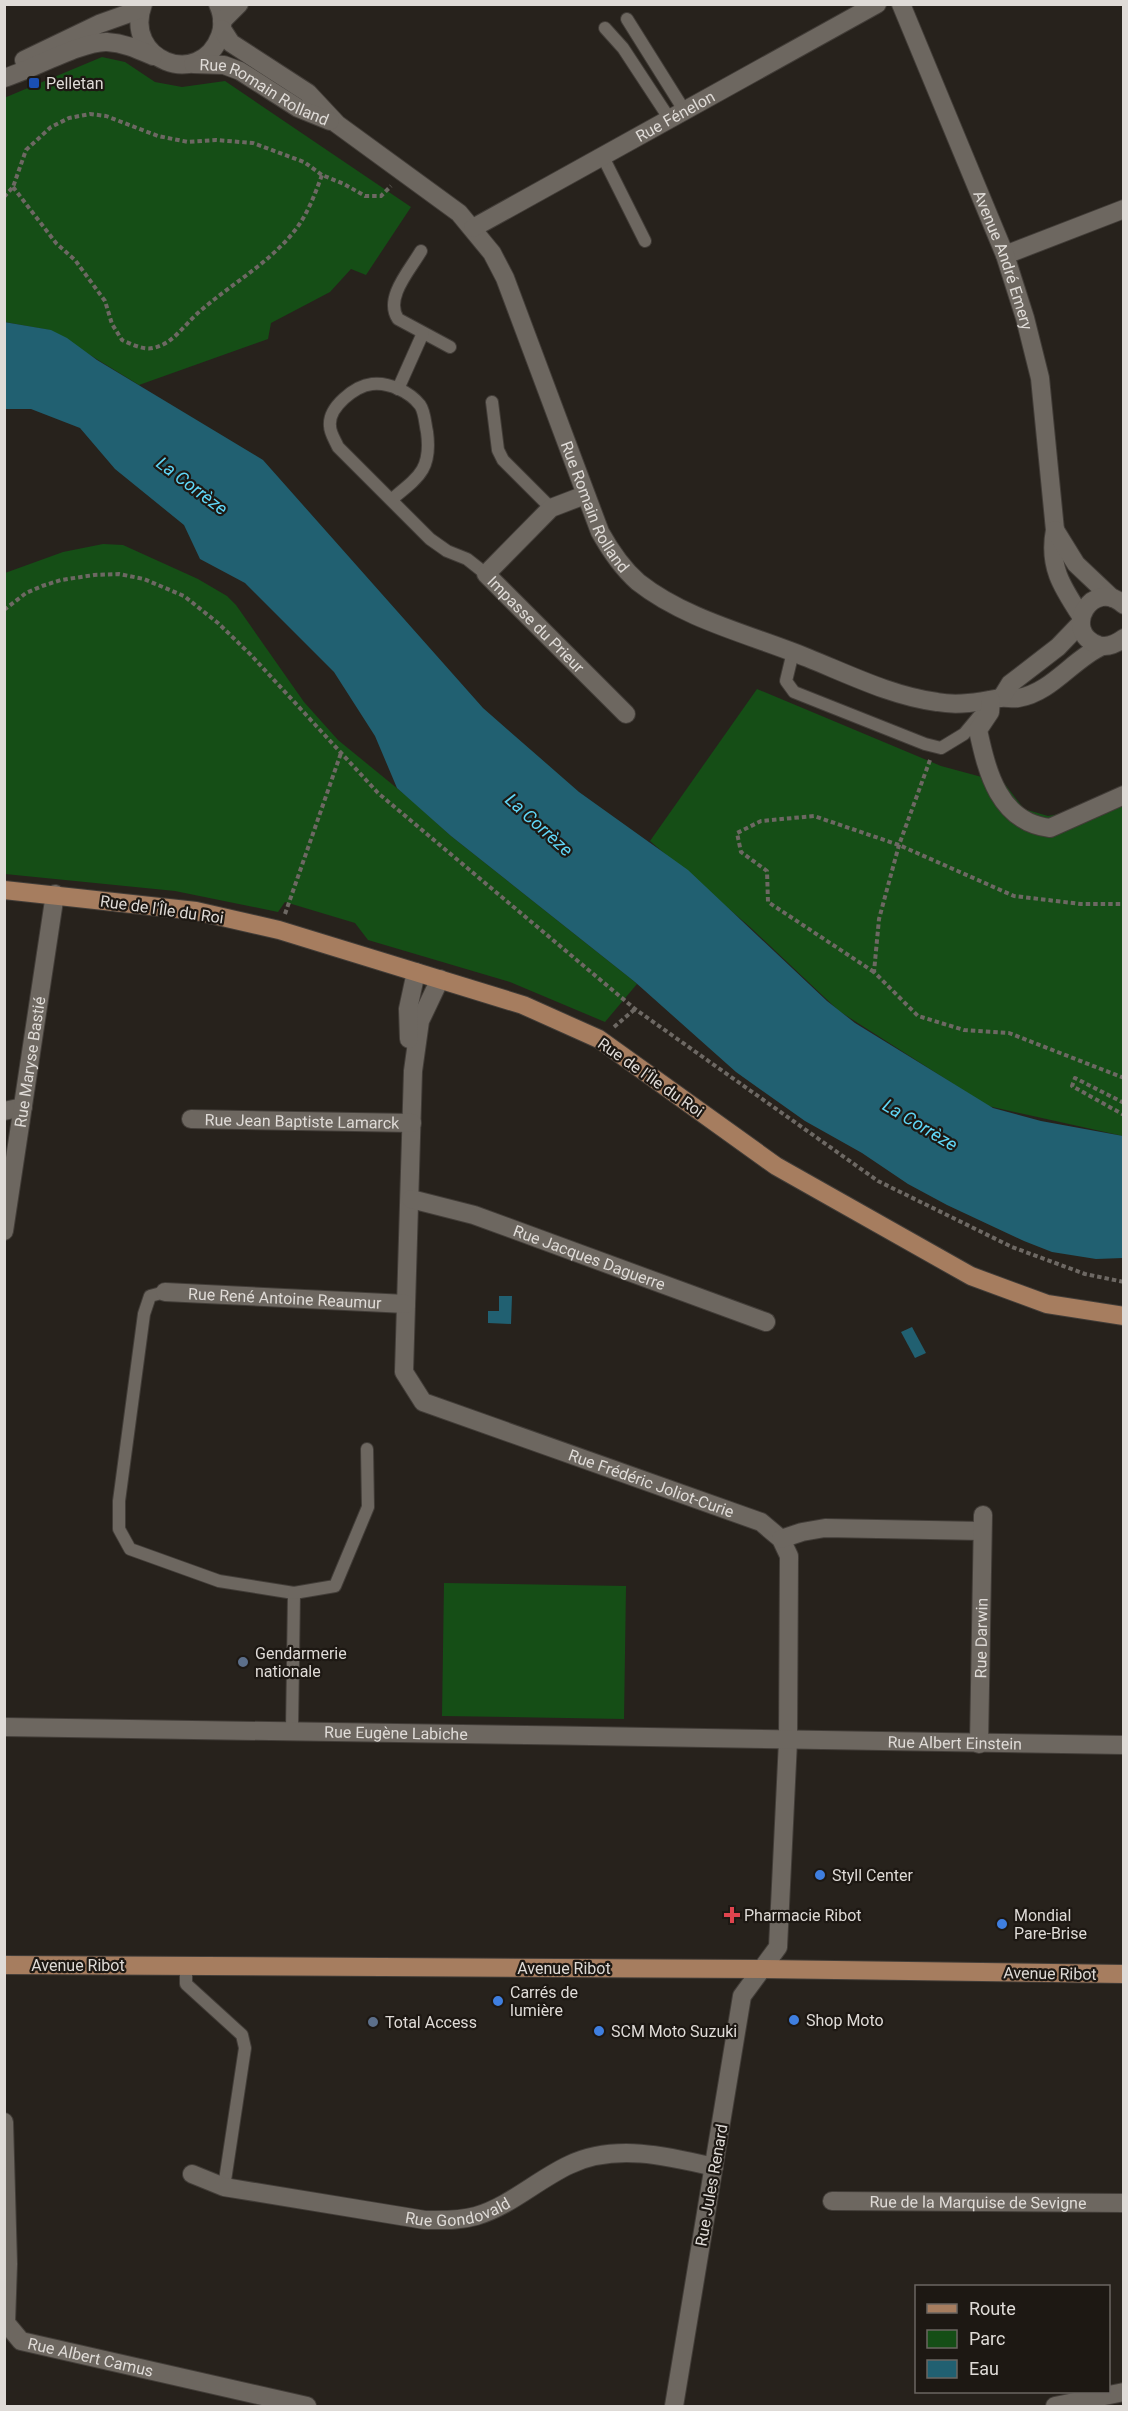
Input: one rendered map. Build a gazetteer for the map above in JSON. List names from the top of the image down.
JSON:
{
  "streets": {
    "main road": ["Rue de l'Île du Roi", "Avenue Ribot"],
    "street": [
      "Rue Romain Rolland",
      "Rue Fénelon",
      "Avenue André Emery",
      "Impasse du Prieur",
      "Rue Maryse Bastié",
      "Rue Jean Baptiste Lamarck",
      "Rue Jacques Daguerre",
      "Rue René Antoine Reaumur",
      "Rue Frédéric Joliot-Curie",
      "Rue Darwin",
      "Rue Eugène Labiche",
      "Rue Albert Einstein",
      "Rue Jules Renard",
      "Rue de la Marquise de Sevigne",
      "Rue Gondovald",
      "Rue Albert Camus"
    ]
  },
  "crossings": [
    ["Rue Romain Rolland", "Rue Fénelon"],
    ["Rue Romain Rolland", "Avenue André Emery"],
    ["Rue Romain Rolland", "Impasse du Prieur"],
    ["Rue de l'Île du Roi", "Rue Maryse Bastié"],
    ["Rue de l'Île du Roi", "Rue Frédéric Joliot-Curie"],
    ["Rue Jean Baptiste Lamarck", "Rue Frédéric Joliot-Curie"],
    ["Rue Jacques Daguerre", "Rue Frédéric Joliot-Curie"],
    ["Rue René Antoine Reaumur", "Rue Frédéric Joliot-Curie"],
    ["Rue Frédéric Joliot-Curie", "Rue Darwin"],
    ["Rue Darwin", "Rue Albert Einstein"],
    ["Rue Eugène Labiche", "Rue Albert Einstein"],
    ["Avenue Ribot", "Rue Jules Renard"],
    ["Rue Jules Renard", "Rue Gondovald"]
  ],
  "water": ["La Corrèze"],
  "places": {
    "transit": ["Pelletan"],
    "other": [
      "Gendarmerie nationale",
      "Styll Center",
      "Mondial Pare-Brise",
      "Carrés de lumière",
      "Shop Moto",
      "Total Access",
      "SCM Moto Suzuki"
    ],
    "health": ["Pharmacie Ribot"]
  },
  "legend": ["Route", "Parc", "Eau"]
}
